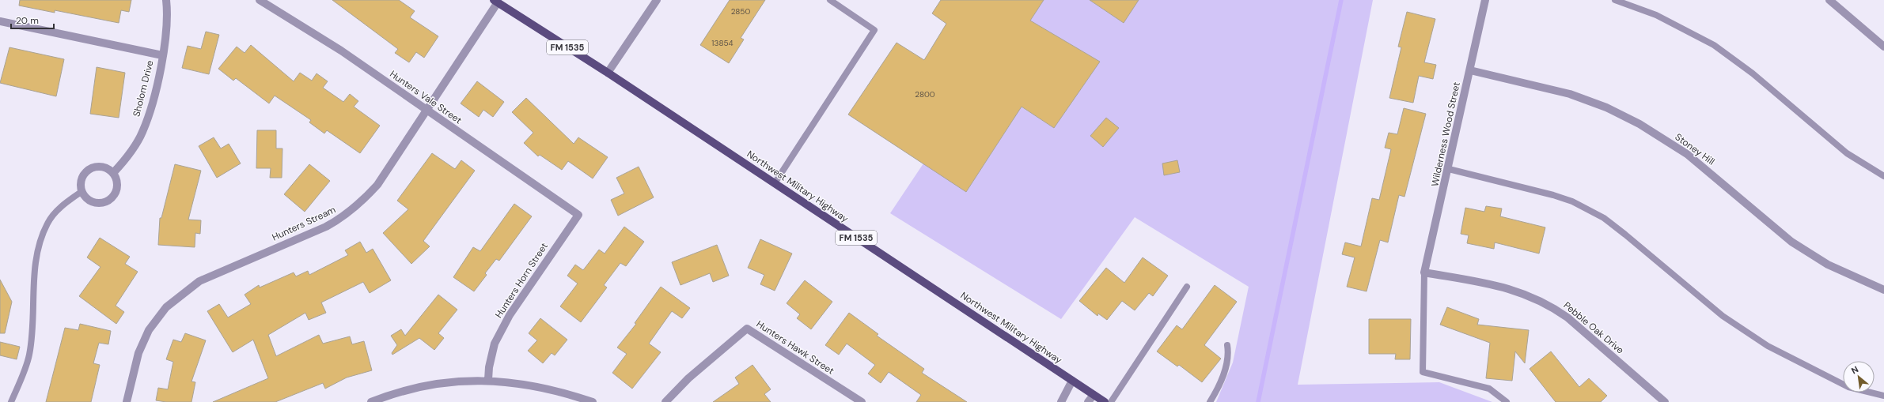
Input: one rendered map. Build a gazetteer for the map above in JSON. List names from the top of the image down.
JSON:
{
  "streets": {
    "main road": ["FM 1535", "Northwest Military Highway"],
    "street": [
      "Sholom Drive",
      "Hunters Vale Street",
      "Wilderness Wood Street",
      "Stoney Hill",
      "Hunters Stream",
      "Hunters Horn Street",
      "Pebble Oak Drive",
      "Hunters Hawk Street"
    ]
  },
  "crossings": [
    ["Hunters Vale Street", "Hunters Stream"],
    ["Hunters Vale Street", "Hunters Horn Street"],
    ["Wilderness Wood Street", "Stoney Hill"],
    ["Wilderness Wood Street", "Pebble Oak Drive"],
    ["Northwest Military Highway", "Hunters Stream"]
  ],
  "house_numbers": ["2850", "13854", "2800"],
  "scale_bar": "20 m",
  "north": "top left"
}
